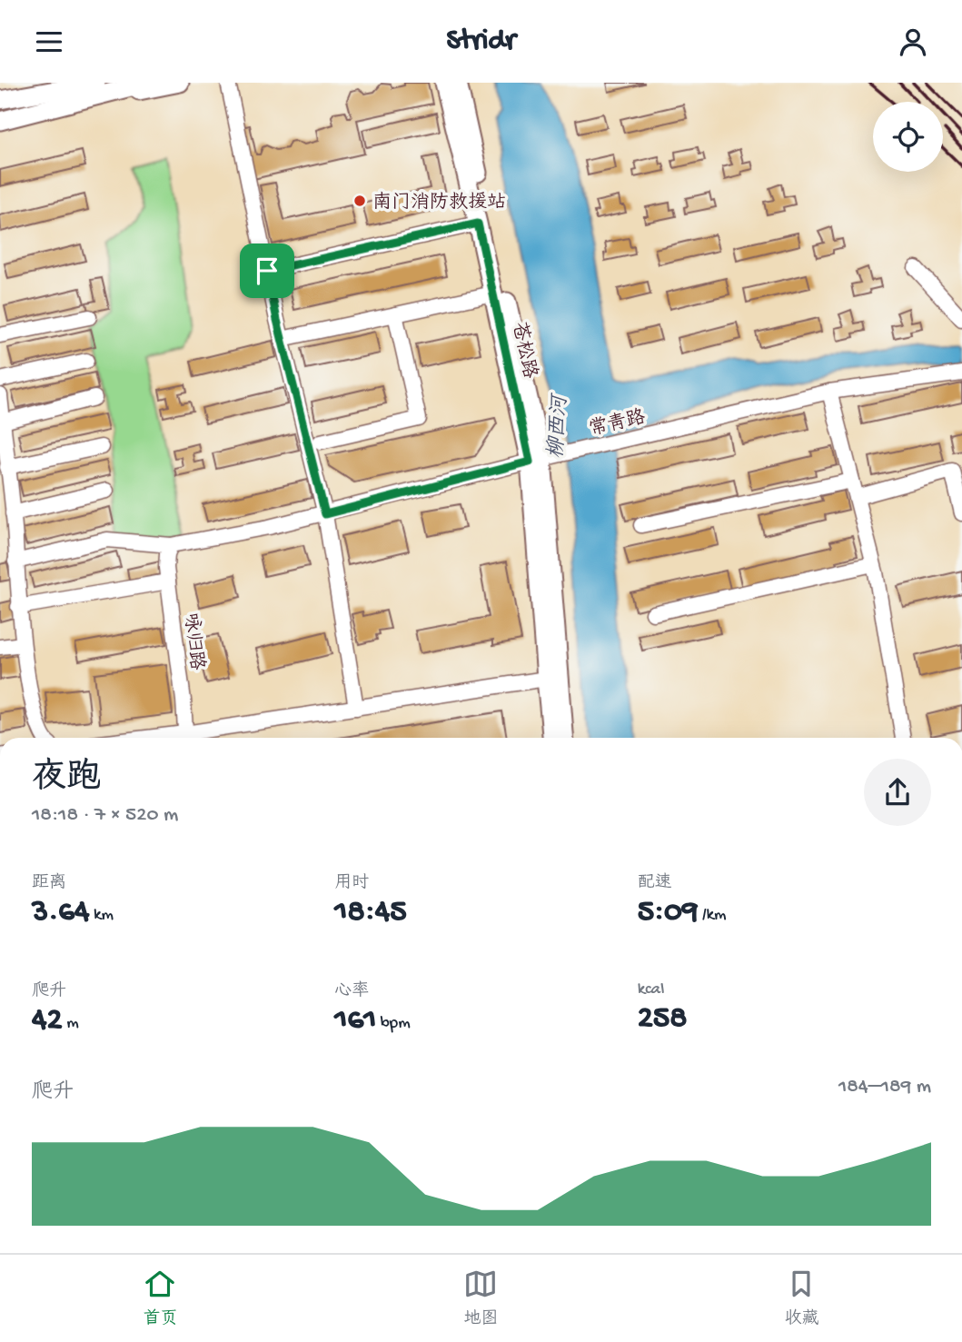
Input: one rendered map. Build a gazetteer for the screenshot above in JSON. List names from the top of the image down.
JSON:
{
  "streets": {
    "main road": ["苍松路"],
    "street": ["常青路", "咏归路"]
  },
  "crossings": [
    ["苍松路", "常青路"],
    ["常青路", "咏归路"]
  ],
  "water": ["柳西河"],
  "places": ["南门消防救援站"],
  "page": {
    "header": "Stridr",
    "heading": ["夜跑", "18:18 · 7 × 520 m"],
    "stats": [
      ["距离", "3.64 km"],
      ["用时", "18:45"],
      ["配速", "5:09 /km"],
      ["爬升", "42 m"],
      ["心率", "161 bpm"],
      ["kcal", "258"]
    ],
    "chart": ["爬升", "184–189 m"],
    "tabs": ["首页", "地图", "收藏"]
  }
}
